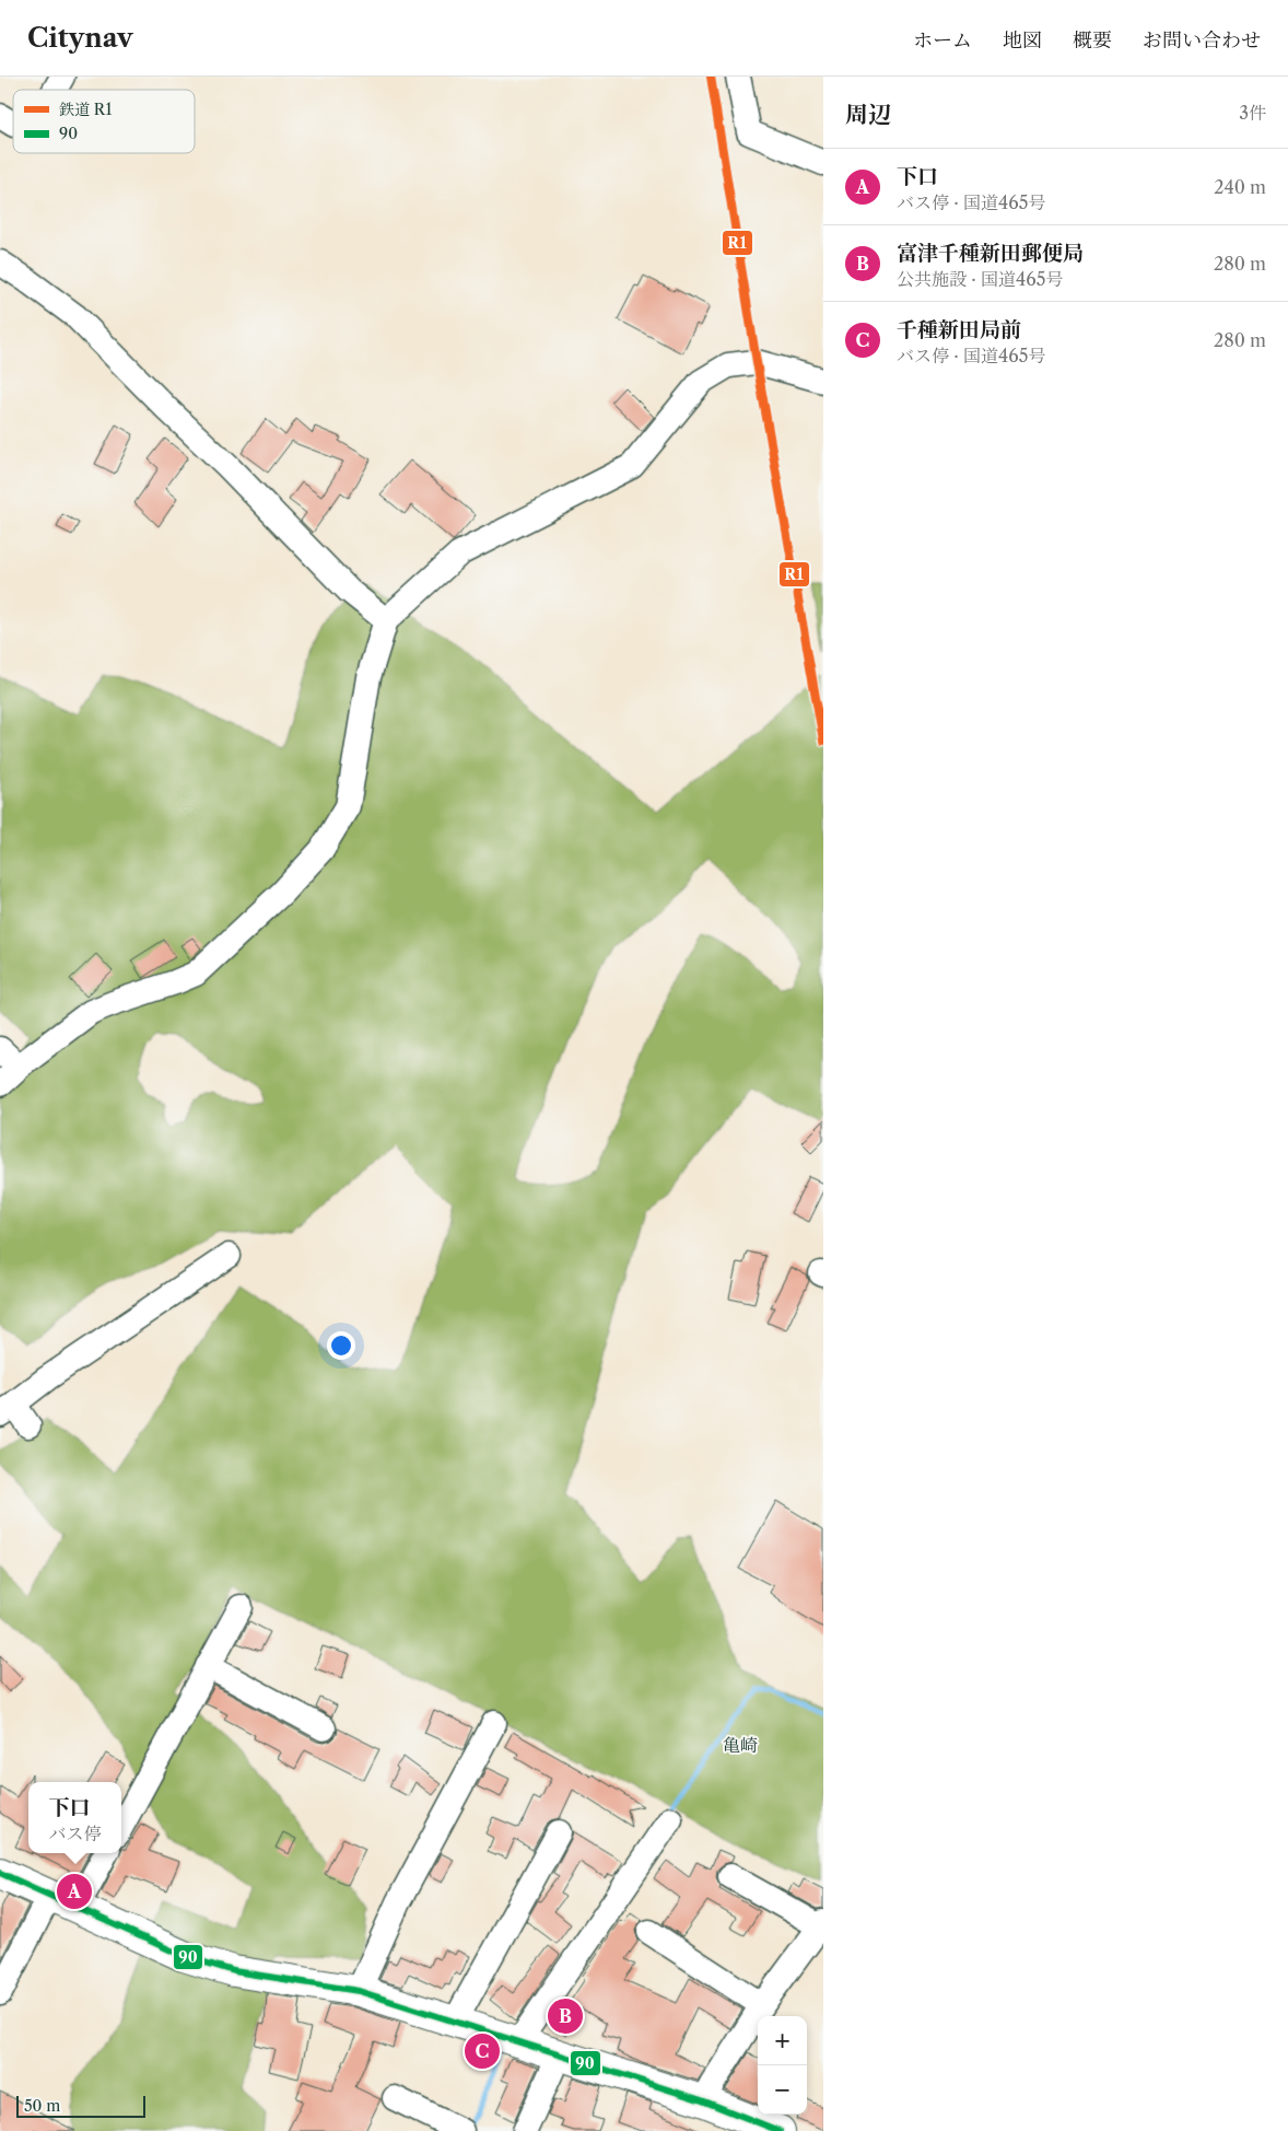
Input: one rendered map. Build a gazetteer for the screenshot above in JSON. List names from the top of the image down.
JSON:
{
  "districts": ["亀崎"],
  "lines": ["rail line R1", "transit line 90"],
  "legend": ["鉄道 R1", "90"],
  "scale_bar": "50 m",
  "page": {
    "header": "Citynav",
    "nav": [
      "ホーム",
      "地図",
      "概要",
      "お問い合わせ"
    ],
    "heading": ["周辺", "3件"],
    "list": [
      {
        "mark": "A",
        "name": "下口",
        "note": "バス停 · 国道465号",
        "value": "240 m"
      },
      {
        "mark": "B",
        "name": "富津千種新田郵便局",
        "note": "公共施設 · 国道465号",
        "value": "280 m"
      },
      {
        "mark": "C",
        "name": "千種新田局前",
        "note": "バス停 · 国道465号",
        "value": "280 m"
      }
    ],
    "popup": ["下口", "バス停"],
    "pins": ["A", "B", "C"],
    "map_buttons": ["+", "−"],
    "scale": "50 m"
  }
}
